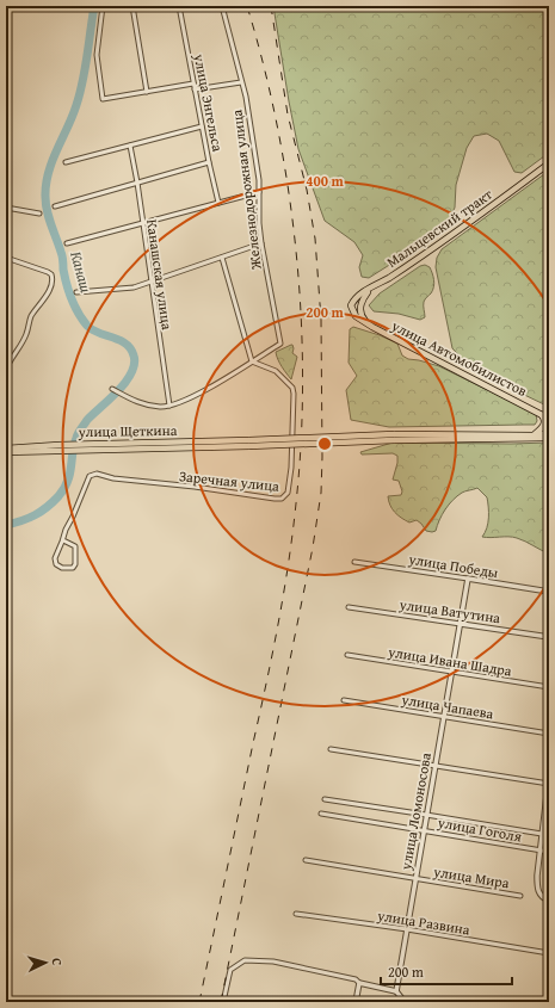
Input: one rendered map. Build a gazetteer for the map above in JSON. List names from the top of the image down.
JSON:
{
  "streets": {
    "main road": ["Мальцевский тракт", "улица Автомобилистов", "улица Щеткина"],
    "street": [
      "улица Энгельса",
      "Железнодорожная улица",
      "Канашская улица",
      "Заречная улица",
      "улица Победы",
      "улица Ватутина",
      "улица Ивана Шадра",
      "улица Чапаева",
      "улица Ломоносова",
      "улица Гоголя",
      "улица Мира",
      "улица Развина"
    ]
  },
  "crossings": [
    ["Железнодорожная улица", "Заречная улица"],
    ["Мальцевский тракт", "улица Автомобилистов"],
    ["улица Победы", "улица Ломоносова"],
    ["улица Ватутина", "улица Ломоносова"],
    ["улица Ивана Шадра", "улица Ломоносова"],
    ["улица Чапаева", "улица Ломоносова"],
    ["улица Ломоносова", "улица Гоголя"],
    ["улица Ломоносова", "улица Мира"],
    ["улица Ломоносова", "улица Развина"]
  ],
  "water": ["Канаш"],
  "scale_bar": "200 m",
  "north": "right",
  "rings": ["400 m", "200 m"]
}
